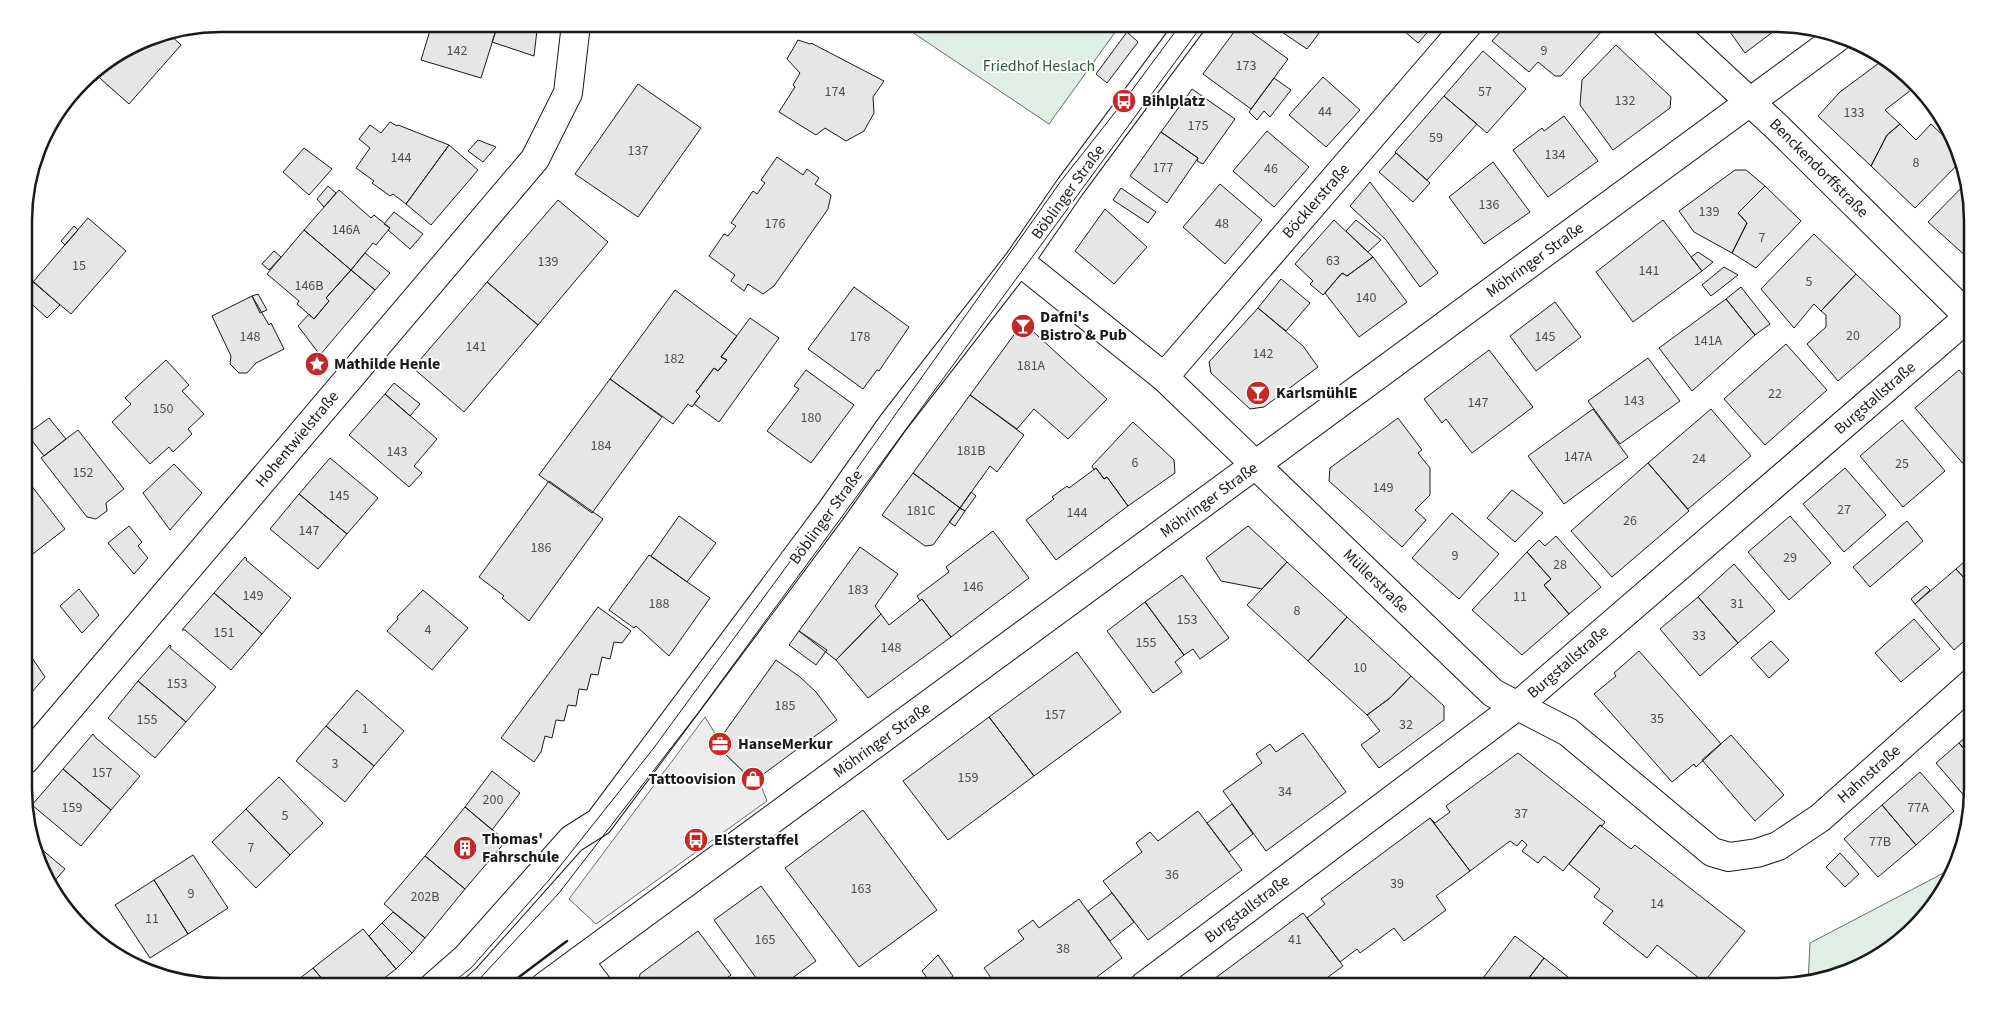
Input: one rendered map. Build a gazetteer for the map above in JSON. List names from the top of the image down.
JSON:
{
  "streets": {
    "street": [
      "Benckendorffstraße",
      "Böblinger Straße",
      "Böcklerstraße",
      "Möhringer Straße",
      "Burgstallstraße",
      "Hohentwielstraße",
      "Müllerstraße",
      "Hahnstraße"
    ]
  },
  "crossings": [
    ["Benckendorffstraße", "Möhringer Straße"],
    ["Böblinger Straße", "Müllerstraße"],
    ["Böcklerstraße", "Müllerstraße"],
    ["Möhringer Straße", "Müllerstraße"],
    ["Burgstallstraße", "Müllerstraße"],
    ["Müllerstraße", "Hahnstraße"]
  ],
  "parks": ["Friedhof Heslach"],
  "places": {
    "bus stop": ["Bihlplatz", "Elsterstaffel"],
    "bar": ["Dafni's Bistro & Pub", "KarlsmühlE"],
    "place": ["Mathilde Henle"],
    "office": ["HanseMerkur"],
    "shop": ["Tattoovision"],
    "building": ["Thomas' Fahrschule"]
  },
  "house_numbers": [
    "142",
    "9",
    "173",
    "174",
    "57",
    "132",
    "44",
    "133",
    "175",
    "59",
    "137",
    "134",
    "144",
    "8",
    "177",
    "46",
    "136",
    "139",
    "176",
    "48",
    "146A",
    "7",
    "63",
    "139",
    "15",
    "141",
    "5",
    "146B",
    "140",
    "20",
    "148",
    "178",
    "145",
    "141A",
    "141",
    "142",
    "182",
    "181A",
    "22",
    "143",
    "147",
    "150",
    "180",
    "184",
    "181B",
    "143",
    "147A",
    "24",
    "6",
    "25",
    "152",
    "149",
    "145",
    "27",
    "181C",
    "144",
    "26",
    "147",
    "186",
    "9",
    "29",
    "28",
    "146",
    "183",
    "149",
    "11",
    "188",
    "31",
    "8",
    "153",
    "4",
    "151",
    "33",
    "155",
    "148",
    "10",
    "153",
    "185",
    "157",
    "35",
    "155",
    "32",
    "1",
    "3",
    "157",
    "159",
    "34",
    "200",
    "159",
    "77A",
    "37",
    "5",
    "77B",
    "7",
    "36",
    "39",
    "163",
    "9",
    "202B",
    "14",
    "11",
    "165",
    "41",
    "38"
  ]
}
